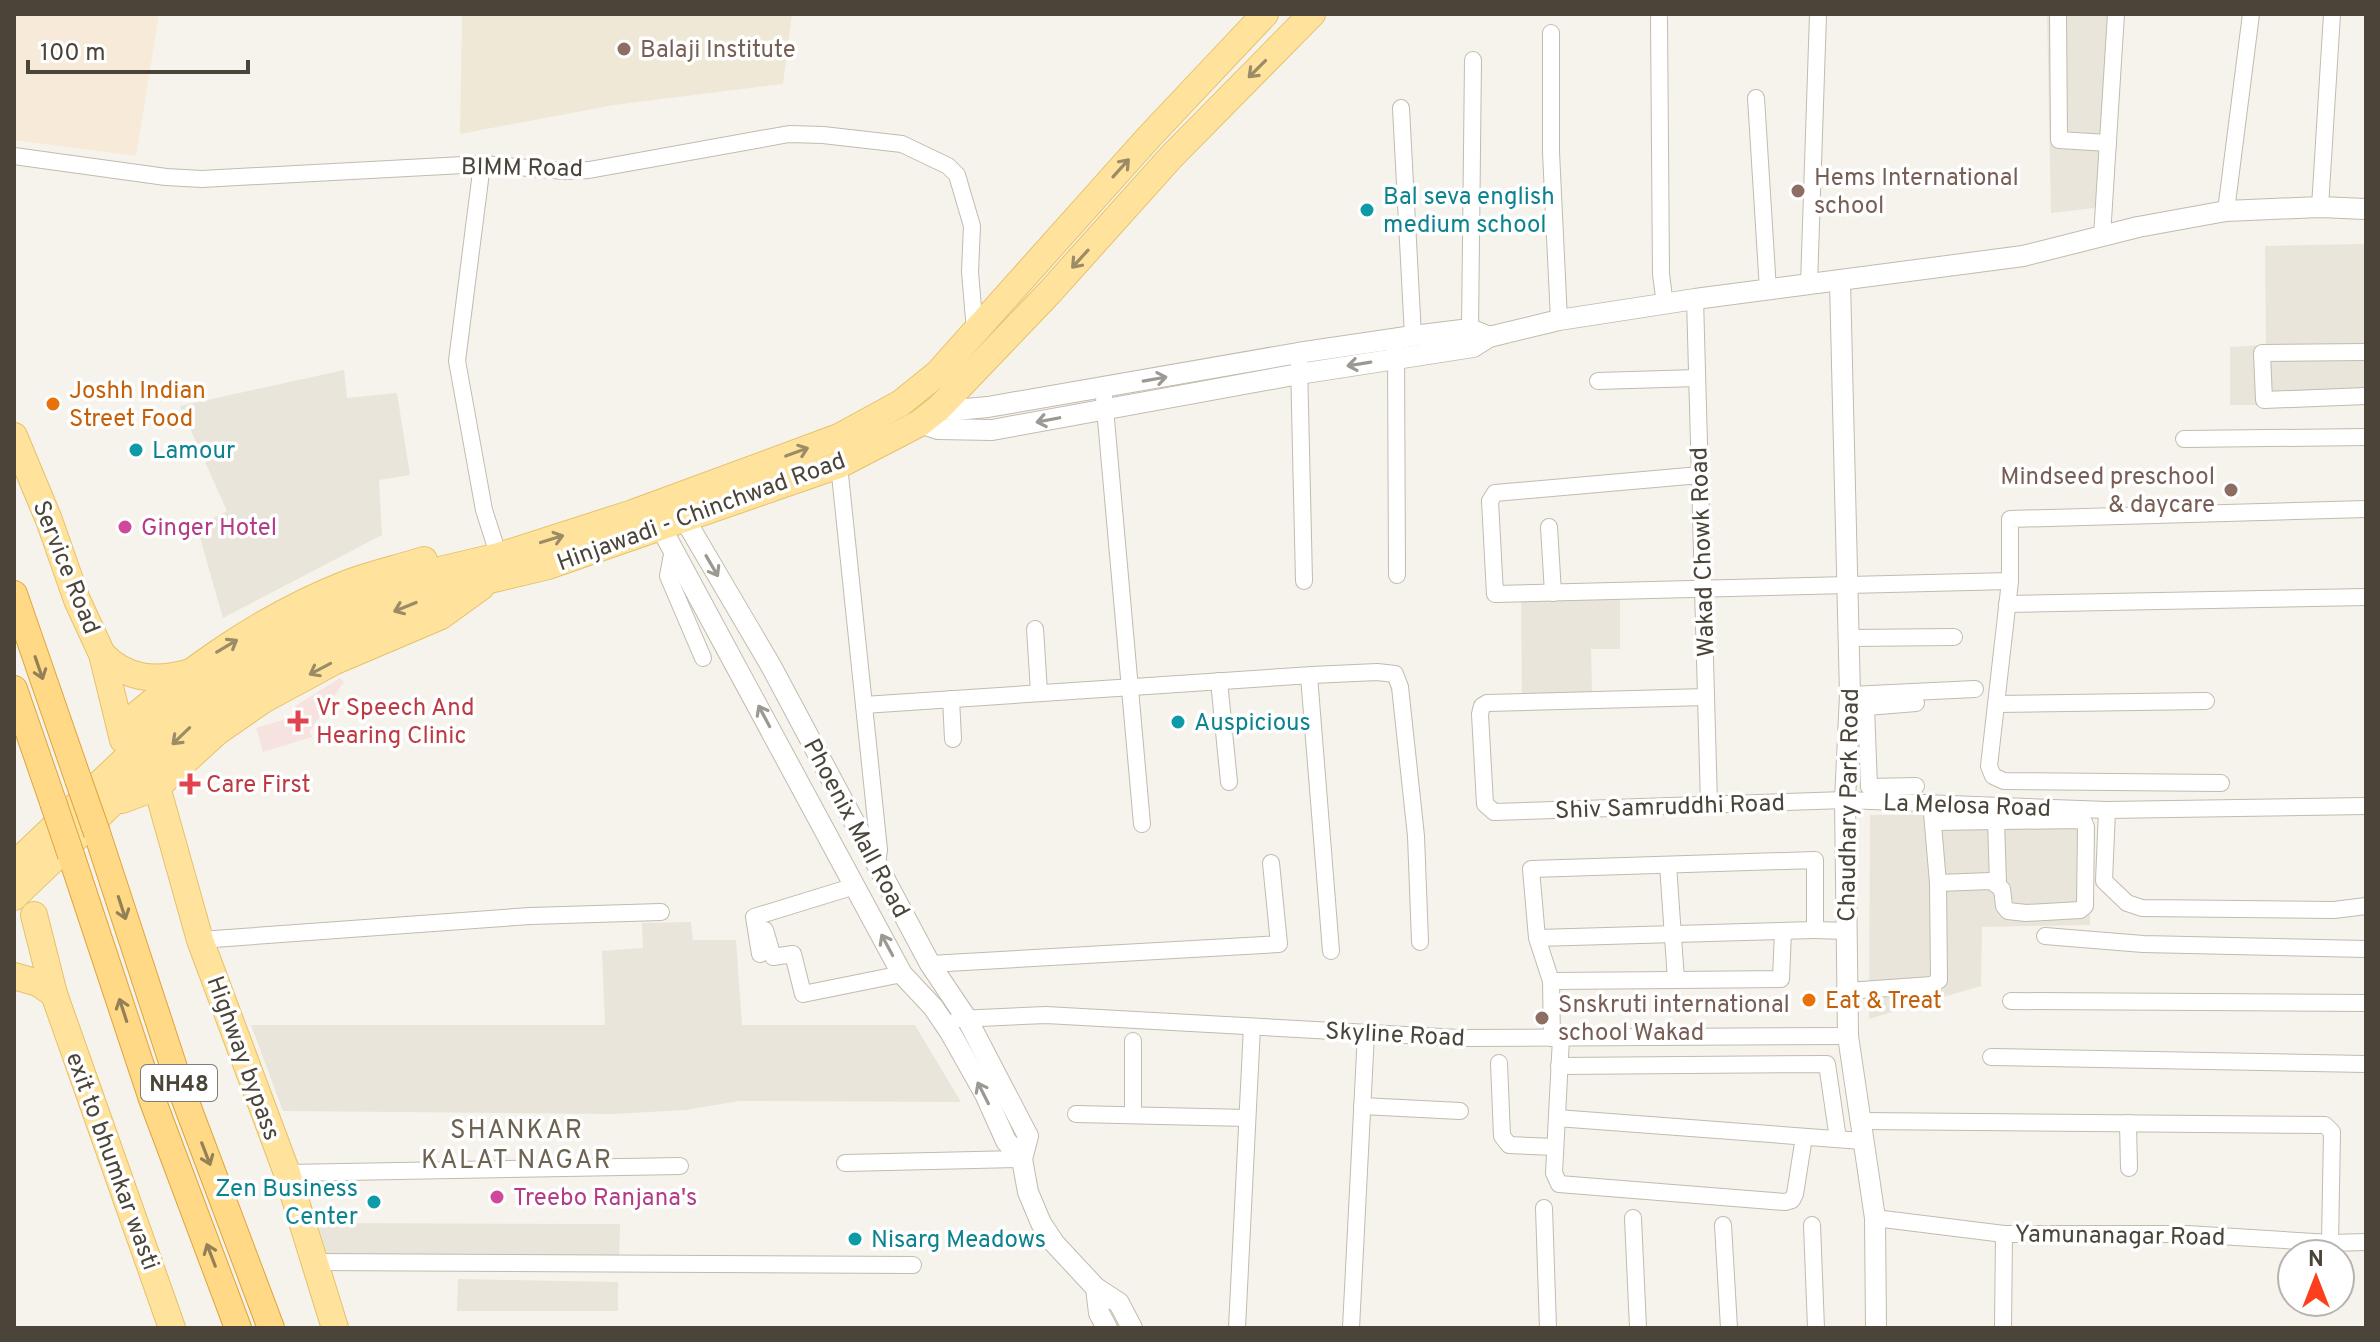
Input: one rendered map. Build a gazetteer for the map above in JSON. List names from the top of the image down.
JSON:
{
  "streets": {
    "highway": ["NH48"],
    "main road": [
      "Hinjawadi - Chinchwad Road",
      "Service Road",
      "Highway bypass",
      "exit to bhumkar wasti"
    ],
    "street": [
      "BIMM Road",
      "Wakad Chowk Road",
      "Chaudhary Park Road",
      "La Melosa Road",
      "Shiv Samruddhi Road",
      "Phoenix Mall Road",
      "Skyline Road",
      "Yamunanagar Road"
    ]
  },
  "crossings": [
    ["BIMM Road", "Hinjawadi - Chinchwad Road"],
    ["Hinjawadi - Chinchwad Road", "Service Road"],
    ["Hinjawadi - Chinchwad Road", "Phoenix Mall Road"],
    ["Hinjawadi - Chinchwad Road", "NH48"],
    ["Wakad Chowk Road", "Shiv Samruddhi Road"],
    ["Chaudhary Park Road", "La Melosa Road"],
    ["Chaudhary Park Road", "Shiv Samruddhi Road"],
    ["Chaudhary Park Road", "Skyline Road"],
    ["Chaudhary Park Road", "Yamunanagar Road"],
    ["La Melosa Road", "Shiv Samruddhi Road"],
    ["Phoenix Mall Road", "Skyline Road"]
  ],
  "districts": ["SHANKAR KALAT NAGAR"],
  "places": {
    "other": [
      "Balaji Institute",
      "Hems International school",
      "Bal seva english medium school",
      "Joshh Indian Street Food",
      "Lamour",
      "Mindseed preschool & daycare",
      "Ginger Hotel",
      "Auspicious",
      "Eat & Treat",
      "Snskruti international school Wakad",
      "Treebo Ranjana's",
      "Zen Business Center",
      "Nisarg Meadows"
    ],
    "health": ["Vr Speech And Hearing Clinic", "Care First"]
  },
  "scale_bar": "100 m",
  "north": "top"
}
